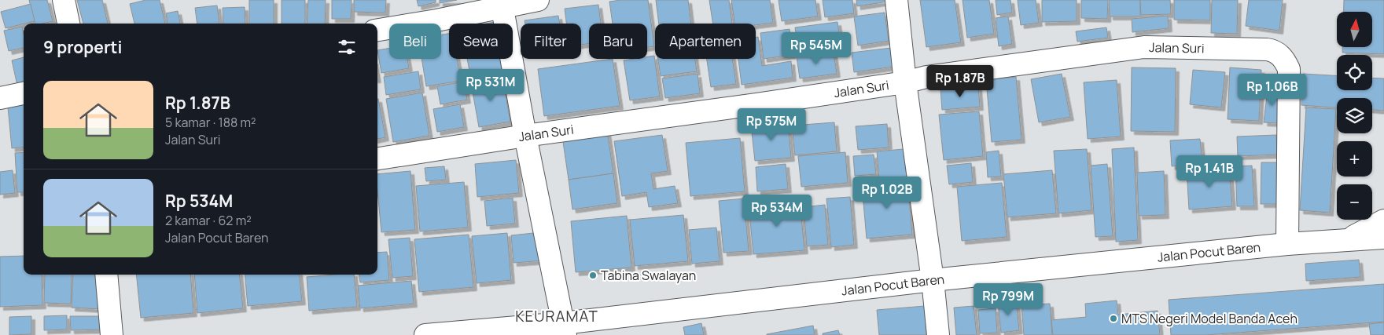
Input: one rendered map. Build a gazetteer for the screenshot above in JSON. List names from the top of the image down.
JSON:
{
  "streets": {
    "street": ["Jalan Suri", "Jalan Pocut Baren"]
  },
  "crossings": [
    ["Jalan Suri", "Jalan Pocut Baren"]
  ],
  "districts": ["KEURAMAT"],
  "places": ["Tabina Swalayan", "MTS Negeri Model Banda Aceh"],
  "north": "top",
  "page": {
    "map_buttons": ["+", "−"],
    "chip": [
      "Beli",
      "Sewa",
      "Filter",
      "Baru",
      "Apartemen"
    ],
    "heading": "9 properti",
    "price": [
      "Rp 545M",
      "Rp 1.87B",
      "Rp 531M",
      "Rp 1.06B",
      "Rp 575M",
      "Rp 1.41B",
      "Rp 1.02B",
      "Rp 534M",
      "Rp 799M"
    ],
    "list": [
      {
        "name": "Rp 1.87B",
        "note": "5 kamar · 188 m² · Jalan Suri"
      },
      {
        "name": "Rp 534M",
        "note": "2 kamar · 62 m² · Jalan Pocut Baren"
      }
    ]
  }
}
